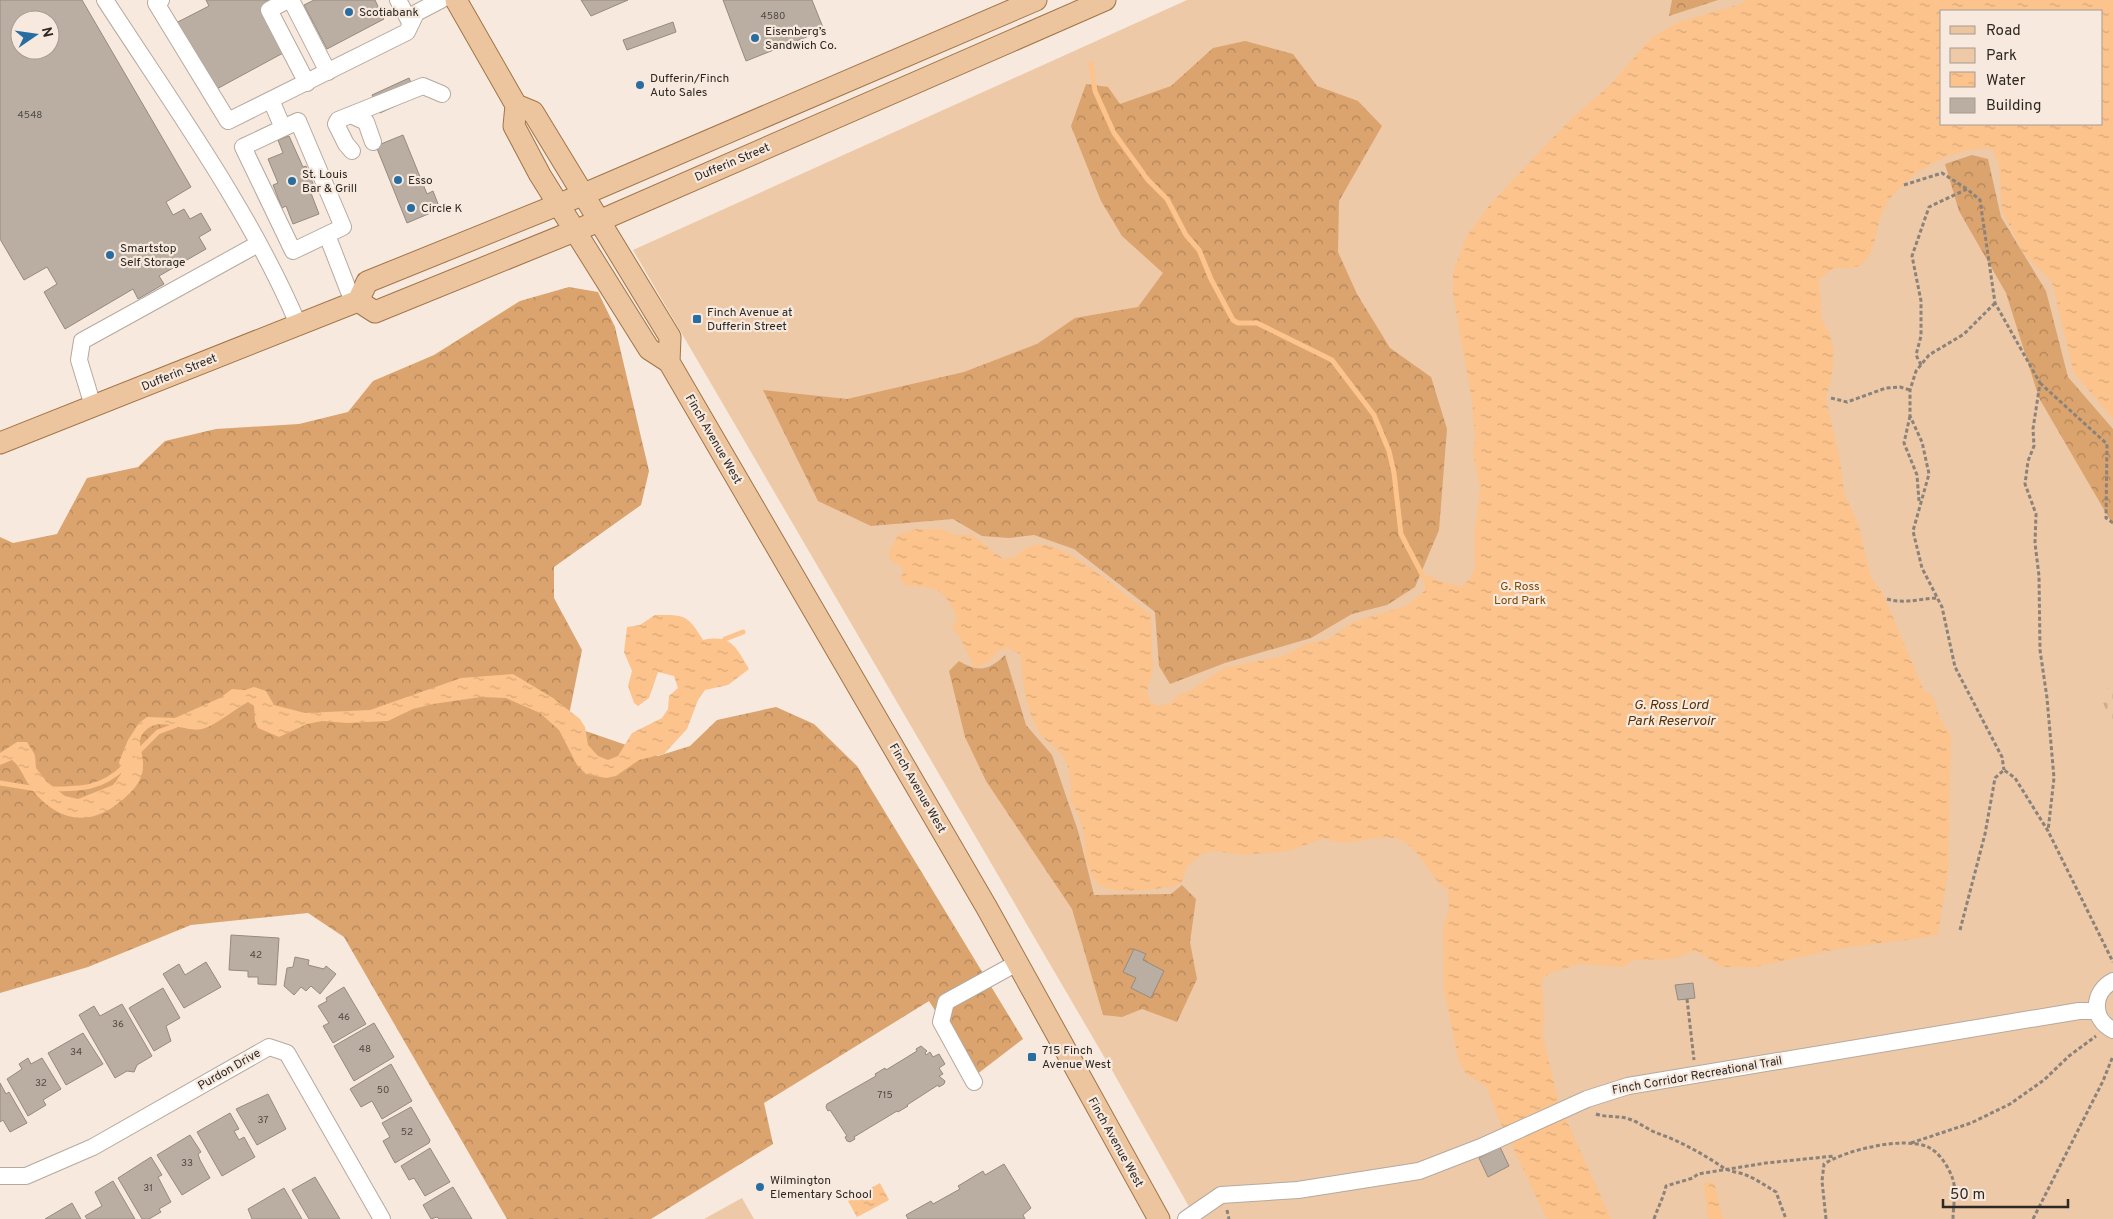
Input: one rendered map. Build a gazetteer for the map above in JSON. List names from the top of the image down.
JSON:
{
  "streets": {
    "main road": ["Dufferin Street", "Finch Avenue West"],
    "street": ["Purdon Drive", "Finch Corridor Recreational Trail"]
  },
  "crossings": [
    ["Dufferin Street", "Finch Avenue West"]
  ],
  "water": ["G. Ross Lord Park Reservoir"],
  "parks": ["G. Ross Lord Park"],
  "places": {
    "other": [
      "Scotiabank",
      "Eisenberg’s Sandwich Co.",
      "Dufferin/Finch Auto Sales",
      "Esso",
      "St. Louis Bar & Grill",
      "Circle K",
      "Smartstop Self Storage",
      "Wilmington Elementary School"
    ],
    "transit": ["Finch Avenue at Dufferin Street", "715 Finch Avenue West"]
  },
  "house_numbers": [
    "4580",
    "4548",
    "42",
    "46",
    "36",
    "48",
    "34",
    "32",
    "50",
    "715",
    "37",
    "52",
    "33",
    "31"
  ],
  "legend": [
    "Road",
    "Park",
    "Water",
    "Building"
  ],
  "scale_bar": "50 m",
  "north": "right"
}
